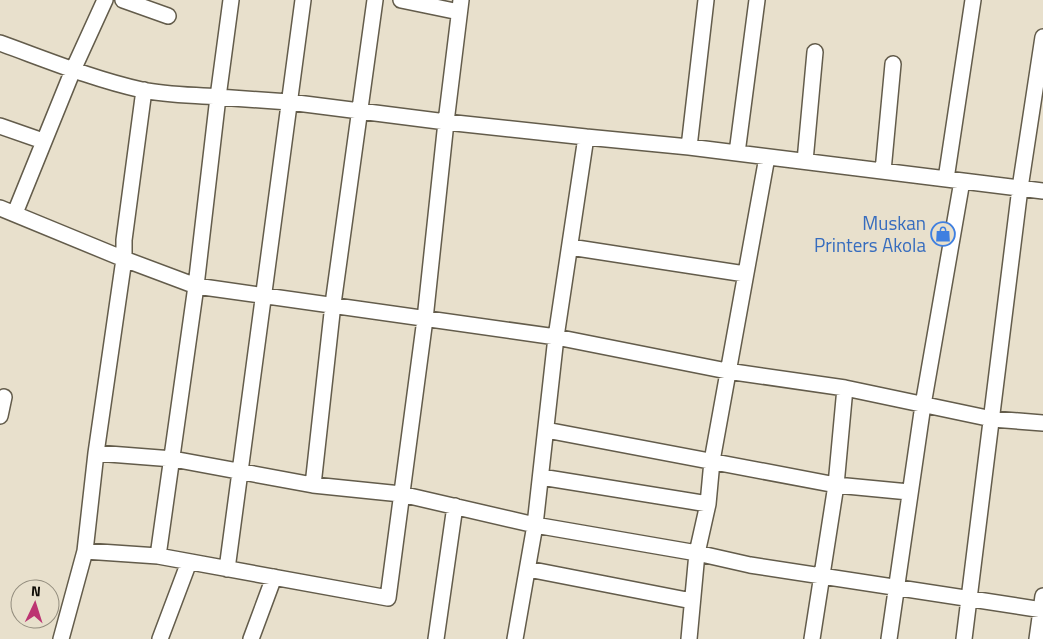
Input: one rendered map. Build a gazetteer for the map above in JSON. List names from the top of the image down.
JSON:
{
  "places": {
    "shop": ["Muskan Printers Akola"]
  },
  "north": "top"
}
